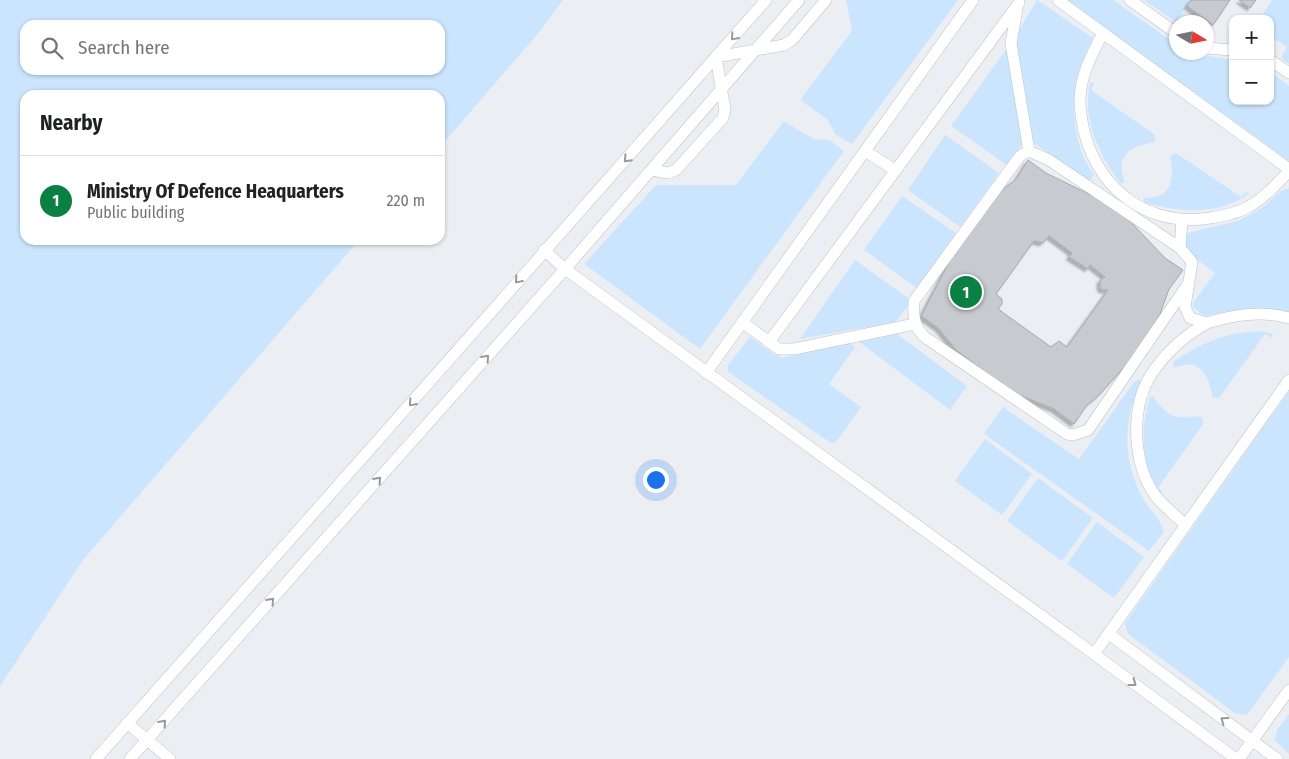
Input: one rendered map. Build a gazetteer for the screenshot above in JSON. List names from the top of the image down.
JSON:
{
  "north": "right",
  "page": {
    "map_buttons": ["+", "−"],
    "search": "Search here",
    "heading": "Nearby",
    "list": [
      {
        "mark": "1",
        "name": "Ministry Of Defence Heaquarters",
        "note": "Public building",
        "value": "220 m"
      }
    ],
    "pins": "1"
  }
}
